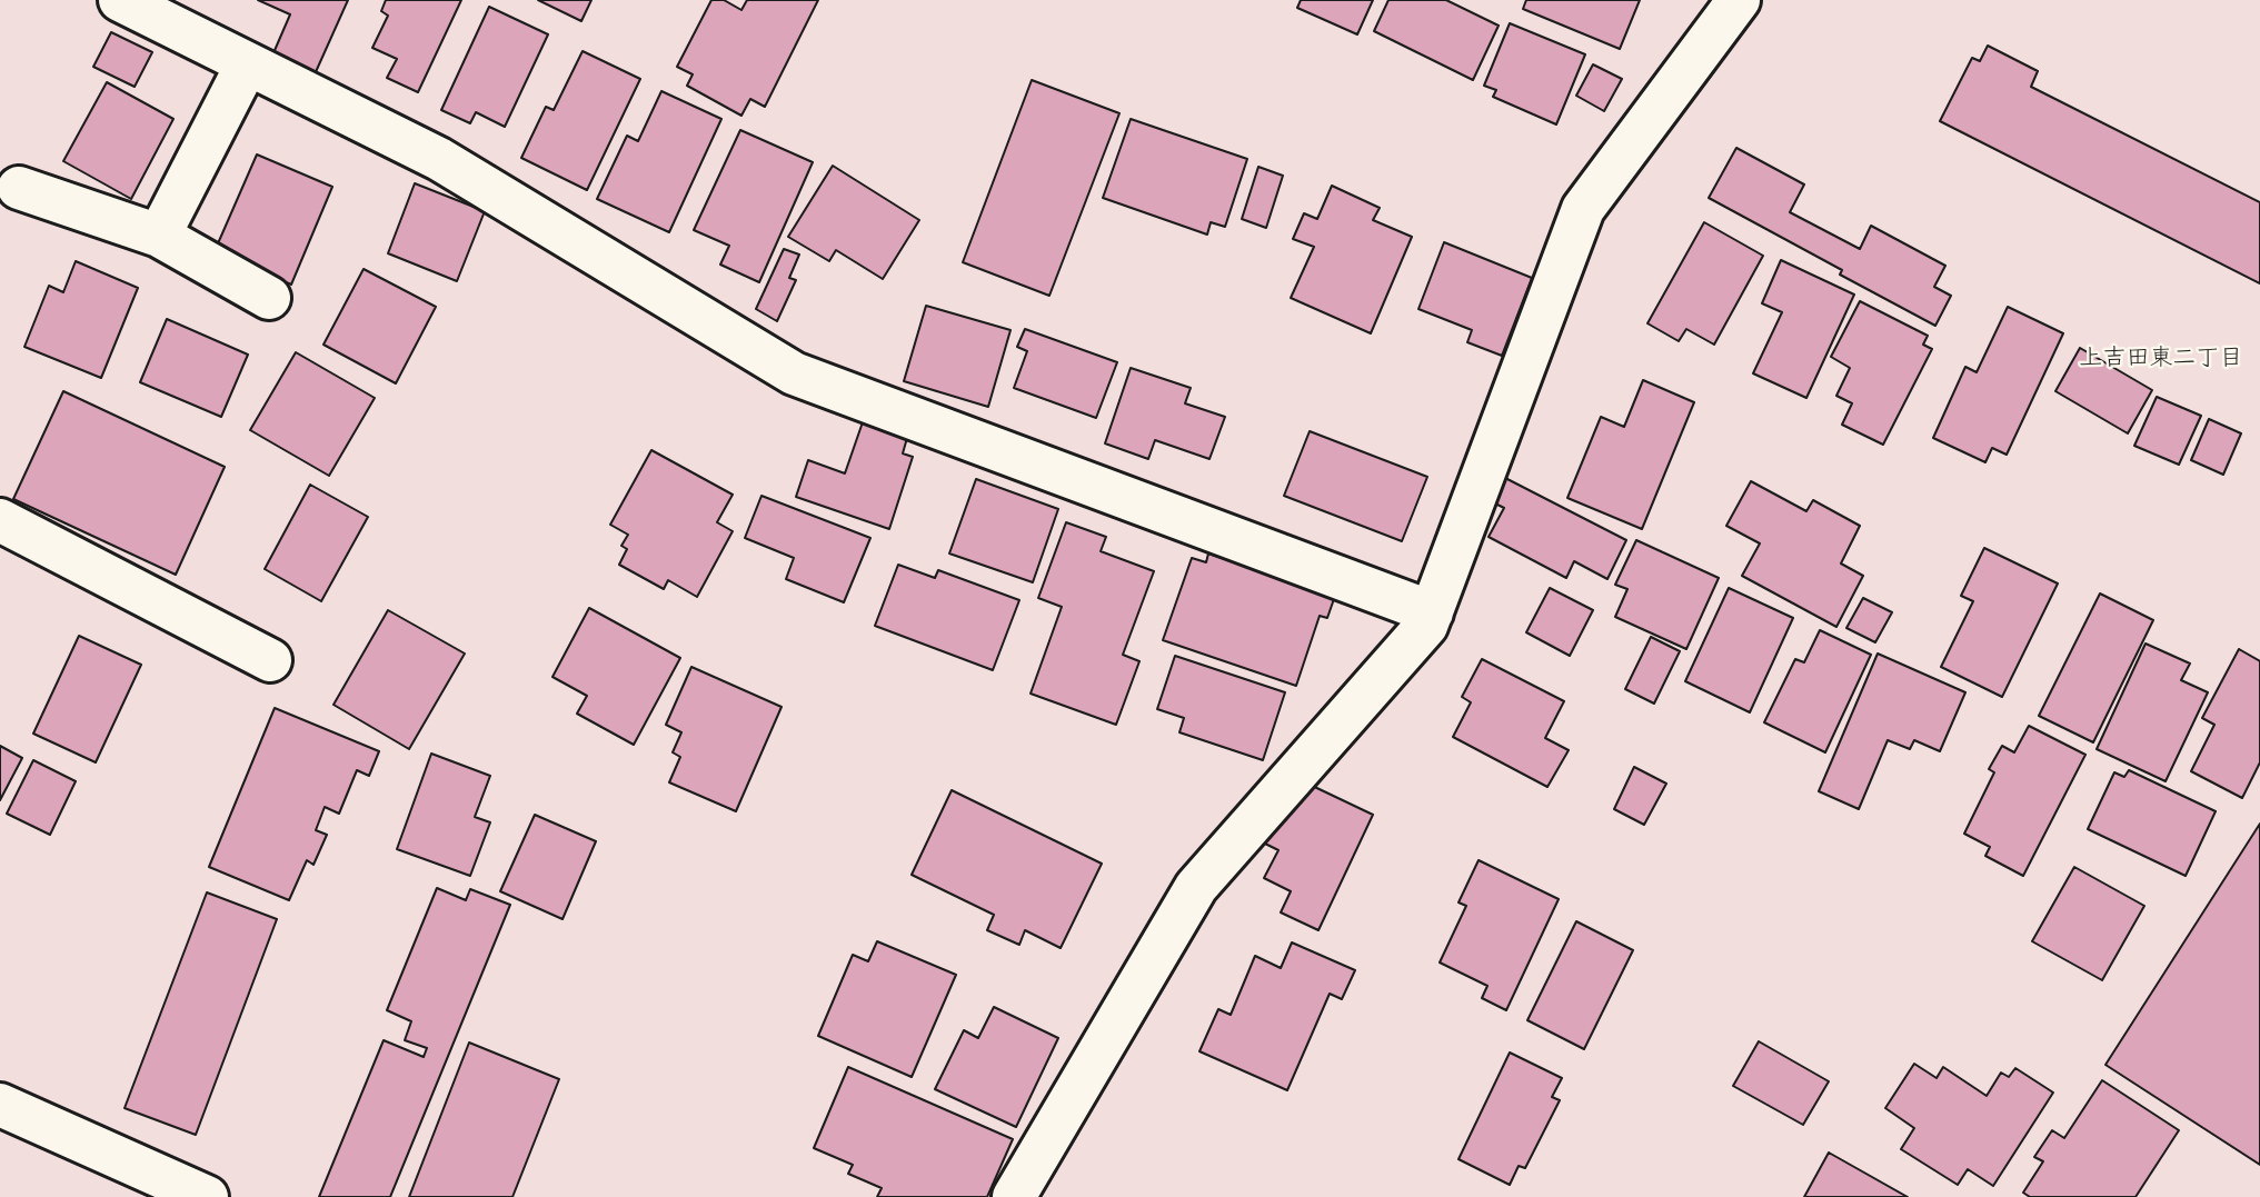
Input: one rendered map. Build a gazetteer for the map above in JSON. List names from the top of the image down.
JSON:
{
  "districts": ["上吉田東二丁目"]
}
